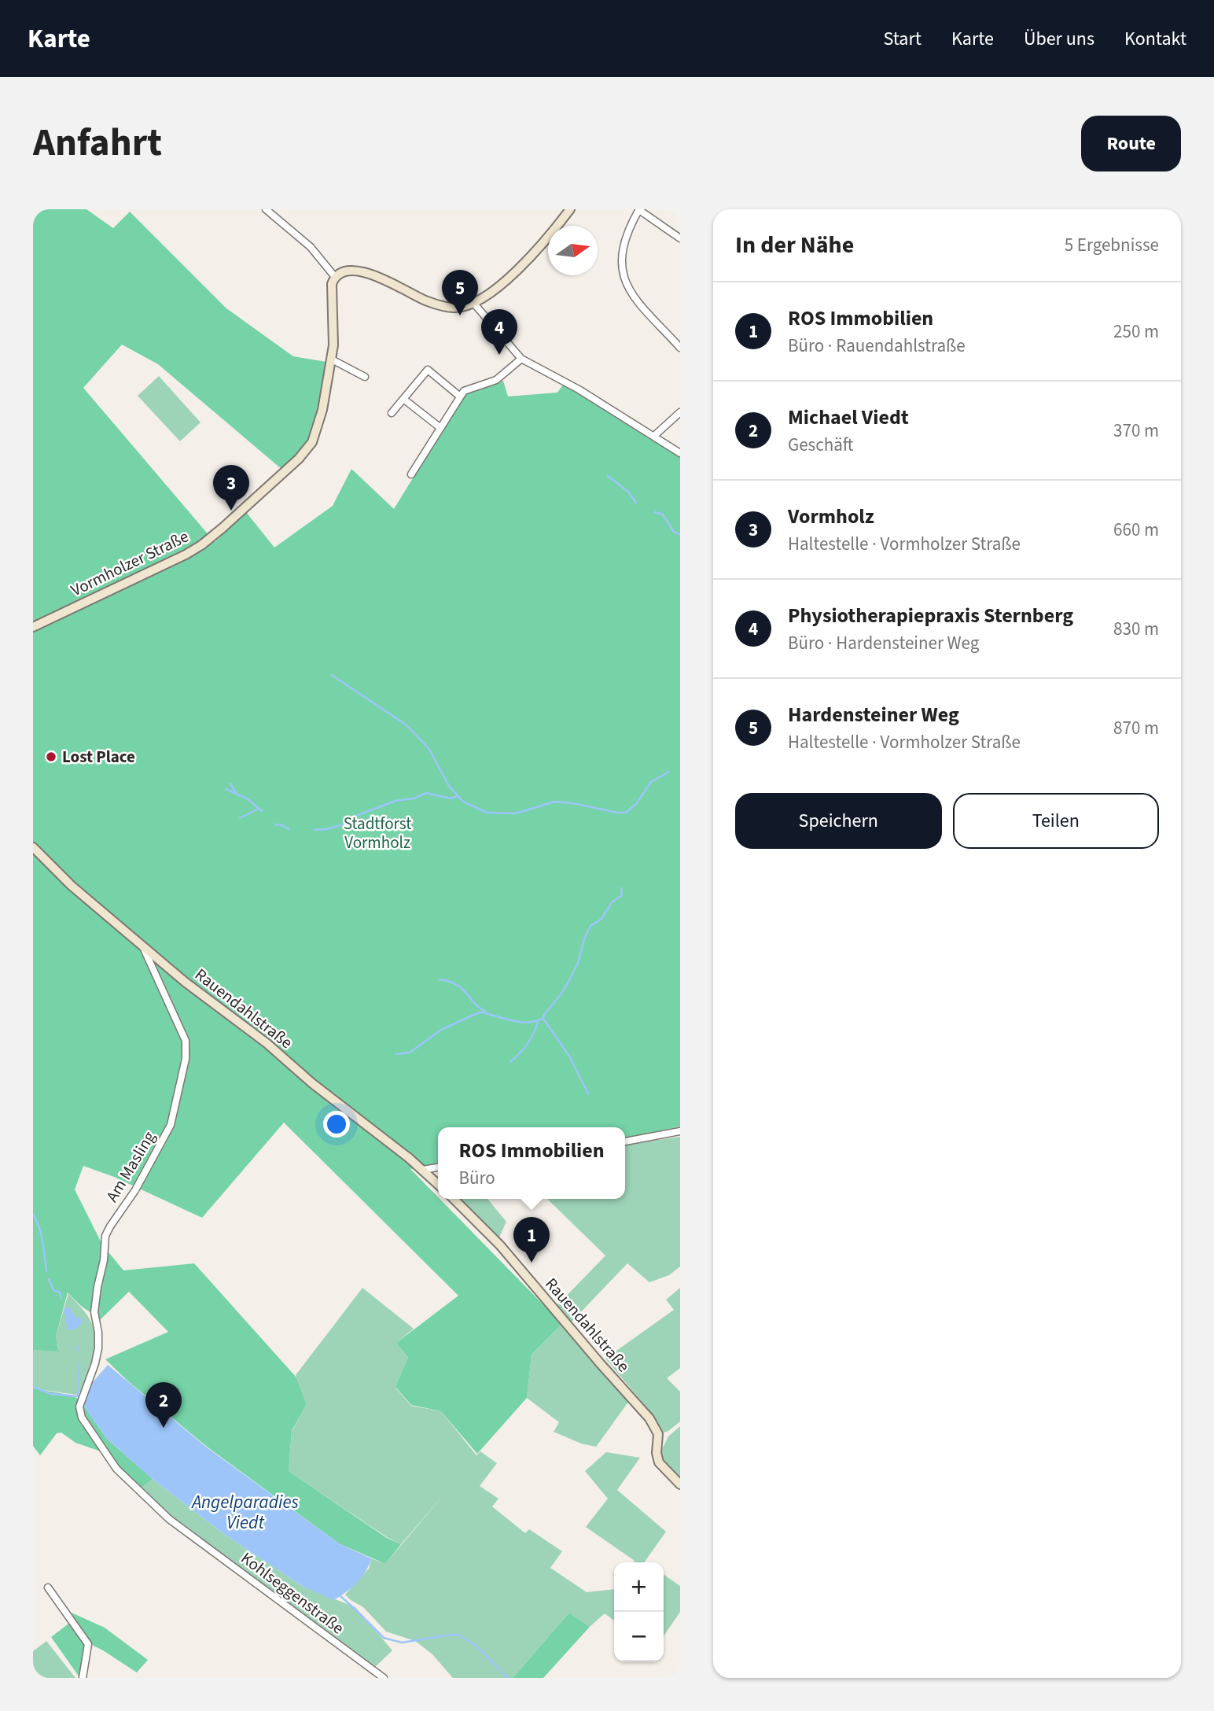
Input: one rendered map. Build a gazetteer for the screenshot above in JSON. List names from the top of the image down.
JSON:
{
  "streets": {
    "street": [
      "Vormholzer Straße",
      "Rauendahlstraße",
      "Am Masling",
      "Kohlseggenstraße"
    ]
  },
  "crossings": [
    ["Rauendahlstraße", "Am Masling"],
    ["Am Masling", "Kohlseggenstraße"]
  ],
  "water": ["Angelparadies Viedt"],
  "parks": ["Stadtforst Vormholz"],
  "places": ["Lost Place"],
  "north": "right",
  "page": {
    "header": "Karte",
    "nav": [
      "Start",
      "Karte",
      "Über uns",
      "Kontakt"
    ],
    "title": "Anfahrt",
    "buttons": [
      "Route",
      ["Speichern", "Teilen"]
    ],
    "heading": ["In der Nähe", "5 Ergebnisse"],
    "pins": [
      "5",
      "4",
      "3",
      "1",
      "2"
    ],
    "list": [
      {
        "mark": "1",
        "name": "ROS Immobilien",
        "note": "Büro · Rauendahlstraße",
        "value": "250 m"
      },
      {
        "mark": "2",
        "name": "Michael Viedt",
        "note": "Geschäft",
        "value": "370 m"
      },
      {
        "mark": "3",
        "name": "Vormholz",
        "note": "Haltestelle · Vormholzer Straße",
        "value": "660 m"
      },
      {
        "mark": "4",
        "name": "Physiotherapiepraxis Sternberg",
        "note": "Büro · Hardensteiner Weg",
        "value": "830 m"
      },
      {
        "mark": "5",
        "name": "Hardensteiner Weg",
        "note": "Haltestelle · Vormholzer Straße",
        "value": "870 m"
      }
    ],
    "popup": ["ROS Immobilien", "Büro"],
    "map_buttons": ["+", "−"]
  }
}
